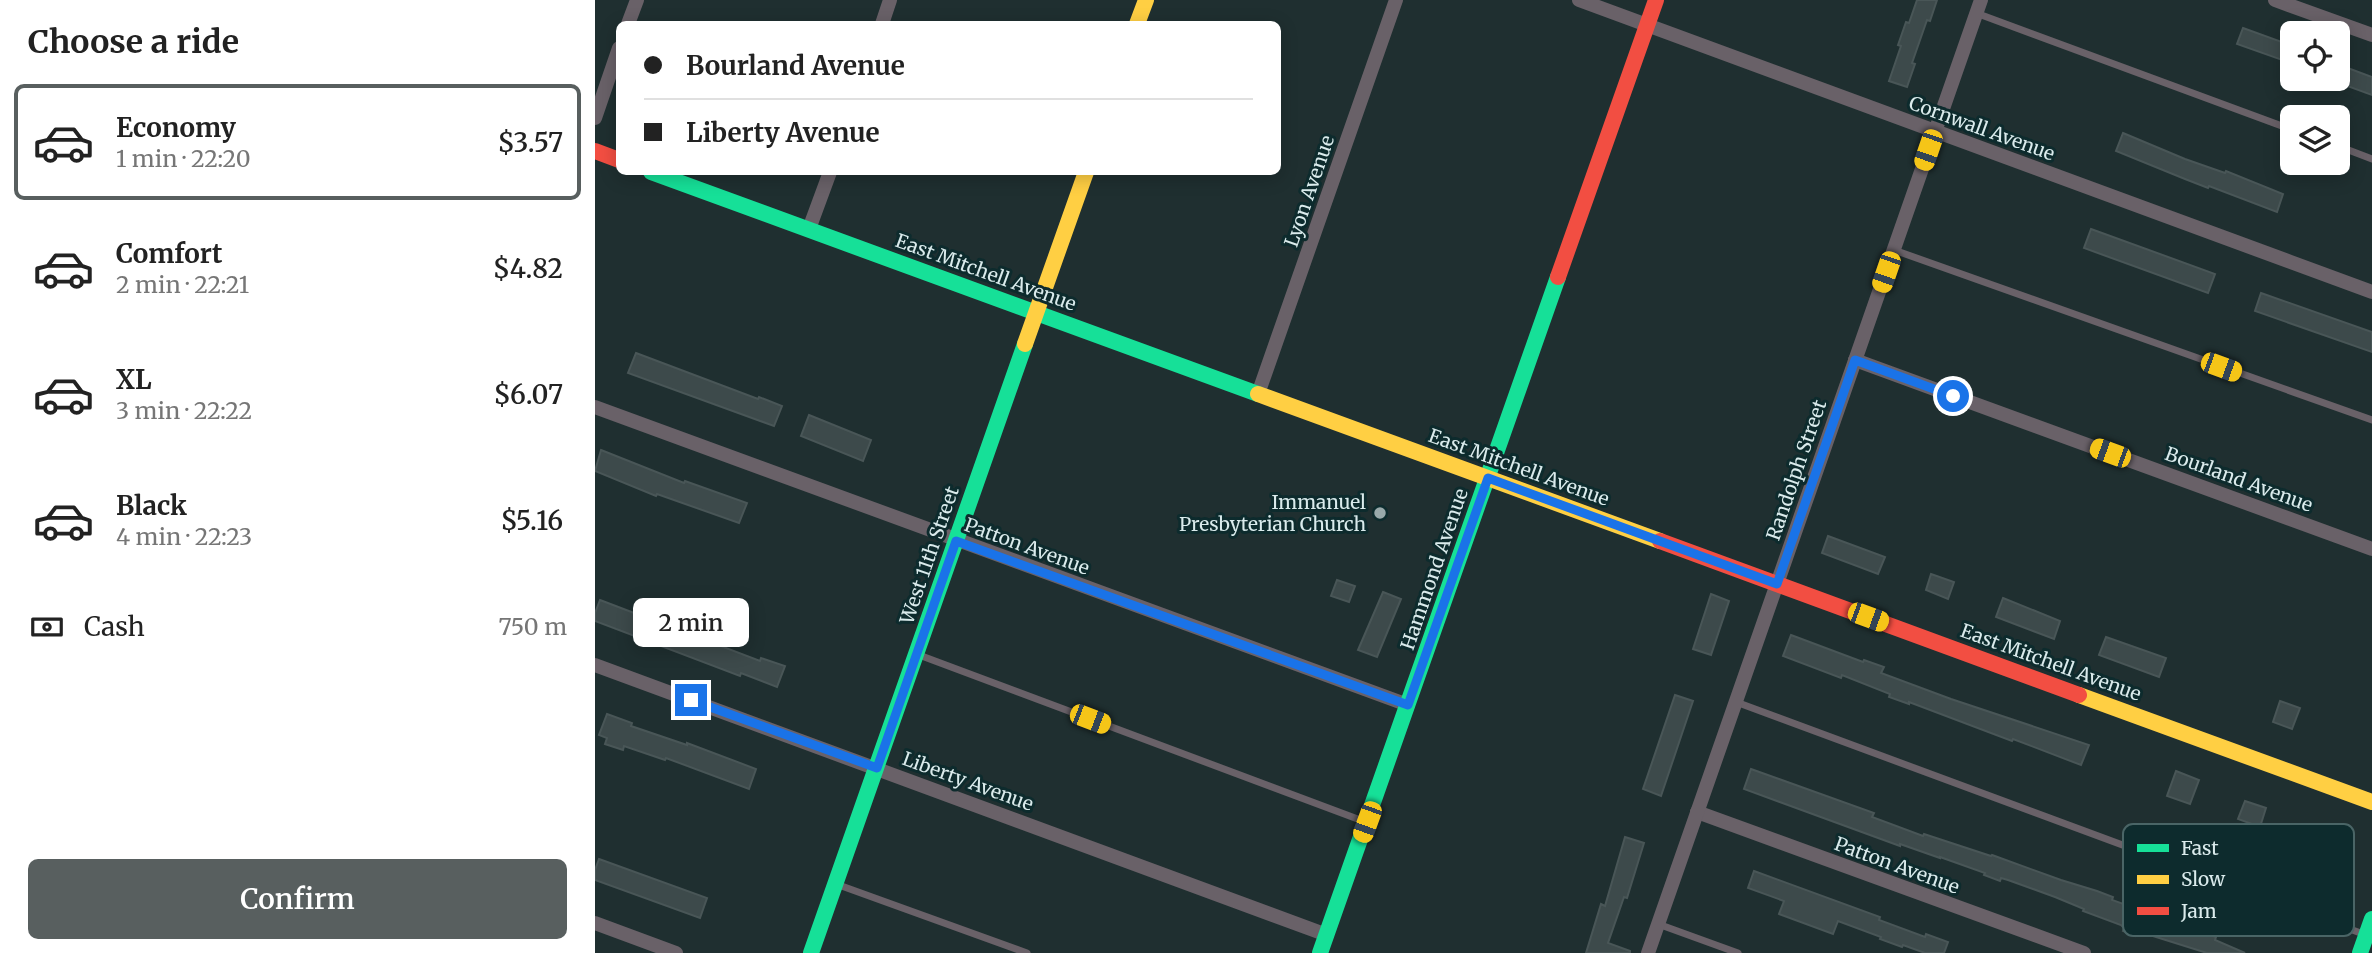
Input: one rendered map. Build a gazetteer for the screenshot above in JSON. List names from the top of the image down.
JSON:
{
  "streets": {
    "street": [
      "Cornwall Avenue",
      "Lyon Avenue",
      "East Mitchell Avenue",
      "Randolph Street",
      "Bourland Avenue",
      "Patton Avenue",
      "West 11th Street",
      "Hammond Avenue",
      "Liberty Avenue"
    ]
  },
  "crossings": [
    ["Cornwall Avenue", "Randolph Street"],
    ["Cornwall Avenue", "Hammond Avenue"],
    ["Lyon Avenue", "East Mitchell Avenue"],
    ["East Mitchell Avenue", "Randolph Street"],
    ["East Mitchell Avenue", "West 11th Street"],
    ["East Mitchell Avenue", "Hammond Avenue"],
    ["Randolph Street", "Bourland Avenue"],
    ["Randolph Street", "Patton Avenue"],
    ["Patton Avenue", "West 11th Street"],
    ["Patton Avenue", "Hammond Avenue"],
    ["West 11th Street", "Liberty Avenue"],
    ["Hammond Avenue", "Liberty Avenue"]
  ],
  "places": ["Immanuel Presbyterian Church"],
  "legend": ["Fast", "Slow", "Jam"],
  "page": {
    "heading": "Choose a ride",
    "banner": ["Bourland Avenue", "Liberty Avenue"],
    "list": [
      {
        "name": "Economy",
        "note": "1 min · 22:20",
        "value": "$3.57"
      },
      {
        "name": "Comfort",
        "note": "2 min · 22:21",
        "value": "$4.82"
      },
      {
        "name": "XL",
        "note": "3 min · 22:22",
        "value": "$6.07"
      },
      {
        "name": "Black",
        "note": "4 min · 22:23",
        "value": "$5.16"
      }
    ],
    "pay": ["Cash", "750 m"],
    "bubble": "2 min",
    "buttons": "Confirm"
  }
}
